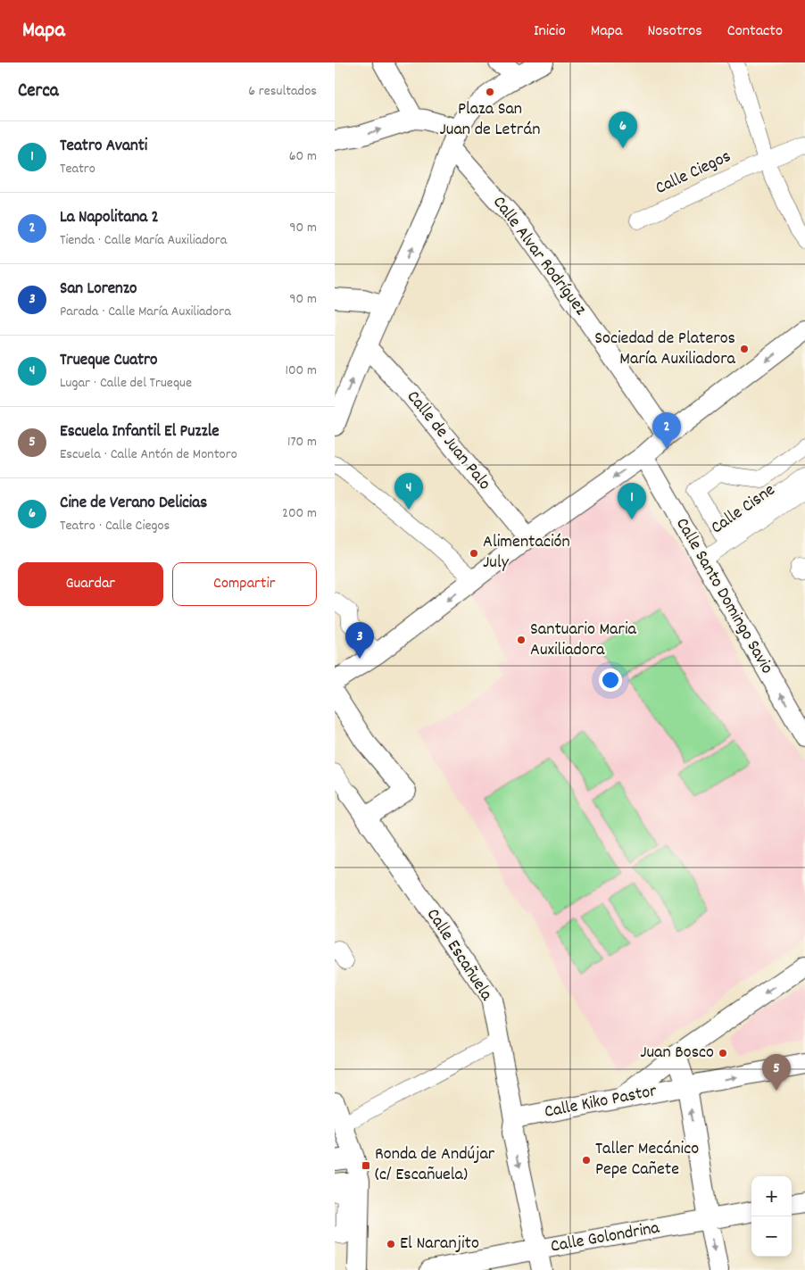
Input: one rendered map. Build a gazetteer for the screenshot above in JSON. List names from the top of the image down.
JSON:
{
  "streets": {
    "street": [
      "Calle Ciegos",
      "Calle Alvar Rodríguez",
      "Calle de Juan Palo",
      "Calle Cisne",
      "Calle Santo Domingo Savio",
      "Calle Escañuela",
      "Calle Kiko Pastor",
      "Calle Golondrina"
    ]
  },
  "crossings": [
    ["Calle Cisne", "Calle Santo Domingo Savio"],
    ["Calle Escañuela", "Calle Kiko Pastor"],
    ["Calle Escañuela", "Calle Golondrina"]
  ],
  "one_way": ["Calle Santo Domingo Savio"],
  "places": {
    "other": [
      "Plaza San Juan de Letrán",
      "Sociedad de Plateros María Auxiliadora",
      "Alimentación July",
      "Santuario Maria Auxiliadora",
      "Juan Bosco",
      "Taller Mecánico Pepe Cañete",
      "El Naranjito"
    ],
    "transit": ["Ronda de Andújar (c/ Escañuela)"]
  },
  "page": {
    "header": "Mapa",
    "nav": [
      "Inicio",
      "Mapa",
      "Nosotros",
      "Contacto"
    ],
    "heading": ["Cerca", "6 resultados"],
    "pins": [
      "6",
      "2",
      "4",
      "1",
      "3",
      "5"
    ],
    "list": [
      {
        "mark": "1",
        "name": "Teatro Avanti",
        "note": "Teatro",
        "value": "60 m"
      },
      {
        "mark": "2",
        "name": "La Napolitana 2",
        "note": "Tienda · Calle María Auxiliadora",
        "value": "90 m"
      },
      {
        "mark": "3",
        "name": "San Lorenzo",
        "note": "Parada · Calle María Auxiliadora",
        "value": "90 m"
      },
      {
        "mark": "4",
        "name": "Trueque Cuatro",
        "note": "Lugar · Calle del Trueque",
        "value": "100 m"
      },
      {
        "mark": "5",
        "name": "Escuela Infantil El Puzzle",
        "note": "Escuela · Calle Antón de Montoro",
        "value": "170 m"
      },
      {
        "mark": "6",
        "name": "Cine de Verano Delicias",
        "note": "Teatro · Calle Ciegos",
        "value": "200 m"
      }
    ],
    "buttons": ["Guardar", "Compartir"],
    "map_buttons": ["+", "−"]
  }
}
